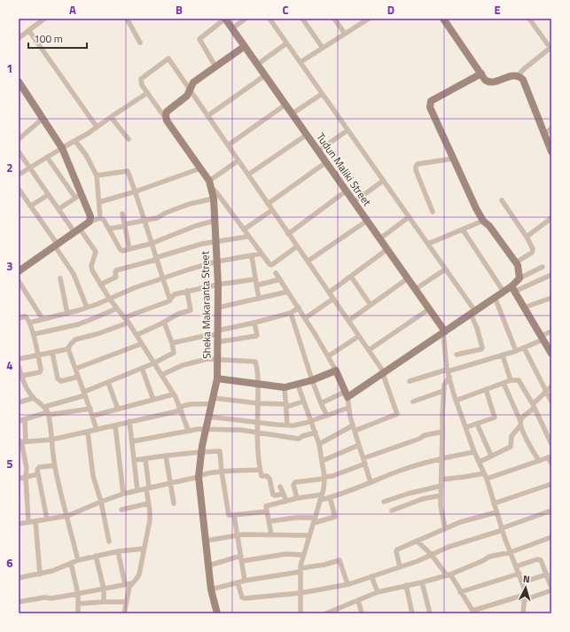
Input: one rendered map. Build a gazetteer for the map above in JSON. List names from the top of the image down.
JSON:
{
  "streets": {
    "street": ["Tudun Maliki Street", "Sheka Makaranta Street"]
  },
  "scale_bar": "100 m",
  "north": "top",
  "grid": {
    "columns": [
      "A",
      "B",
      "C",
      "D",
      "E"
    ],
    "rows": [
      "1",
      "2",
      "3",
      "4",
      "5",
      "6"
    ]
  }
}
